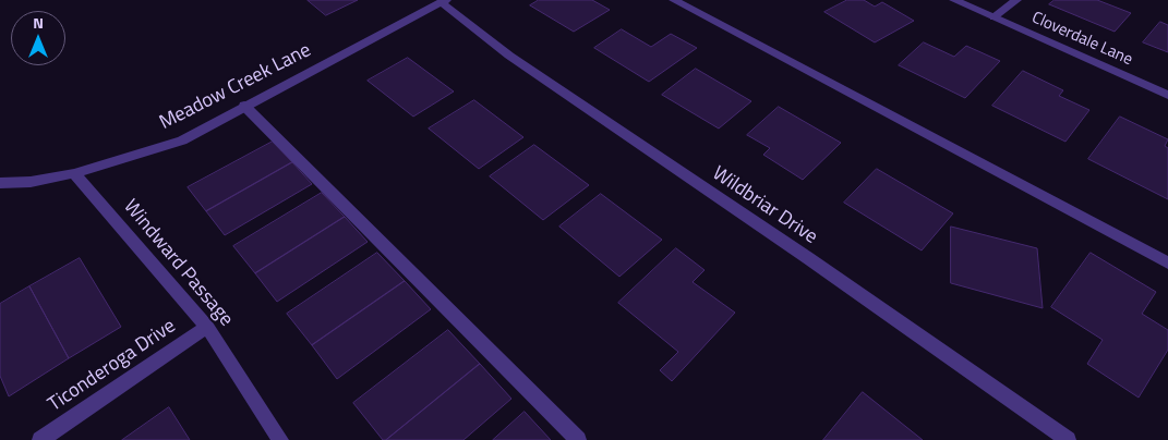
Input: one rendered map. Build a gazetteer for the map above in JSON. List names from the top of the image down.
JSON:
{
  "streets": {
    "street": [
      "Cloverdale Lane",
      "Meadow Creek Lane",
      "Wildbriar Drive",
      "Windward Passage",
      "Ticonderoga Drive"
    ]
  },
  "crossings": [
    ["Meadow Creek Lane", "Wildbriar Drive"],
    ["Meadow Creek Lane", "Windward Passage"],
    ["Windward Passage", "Ticonderoga Drive"]
  ],
  "north": "top"
}
